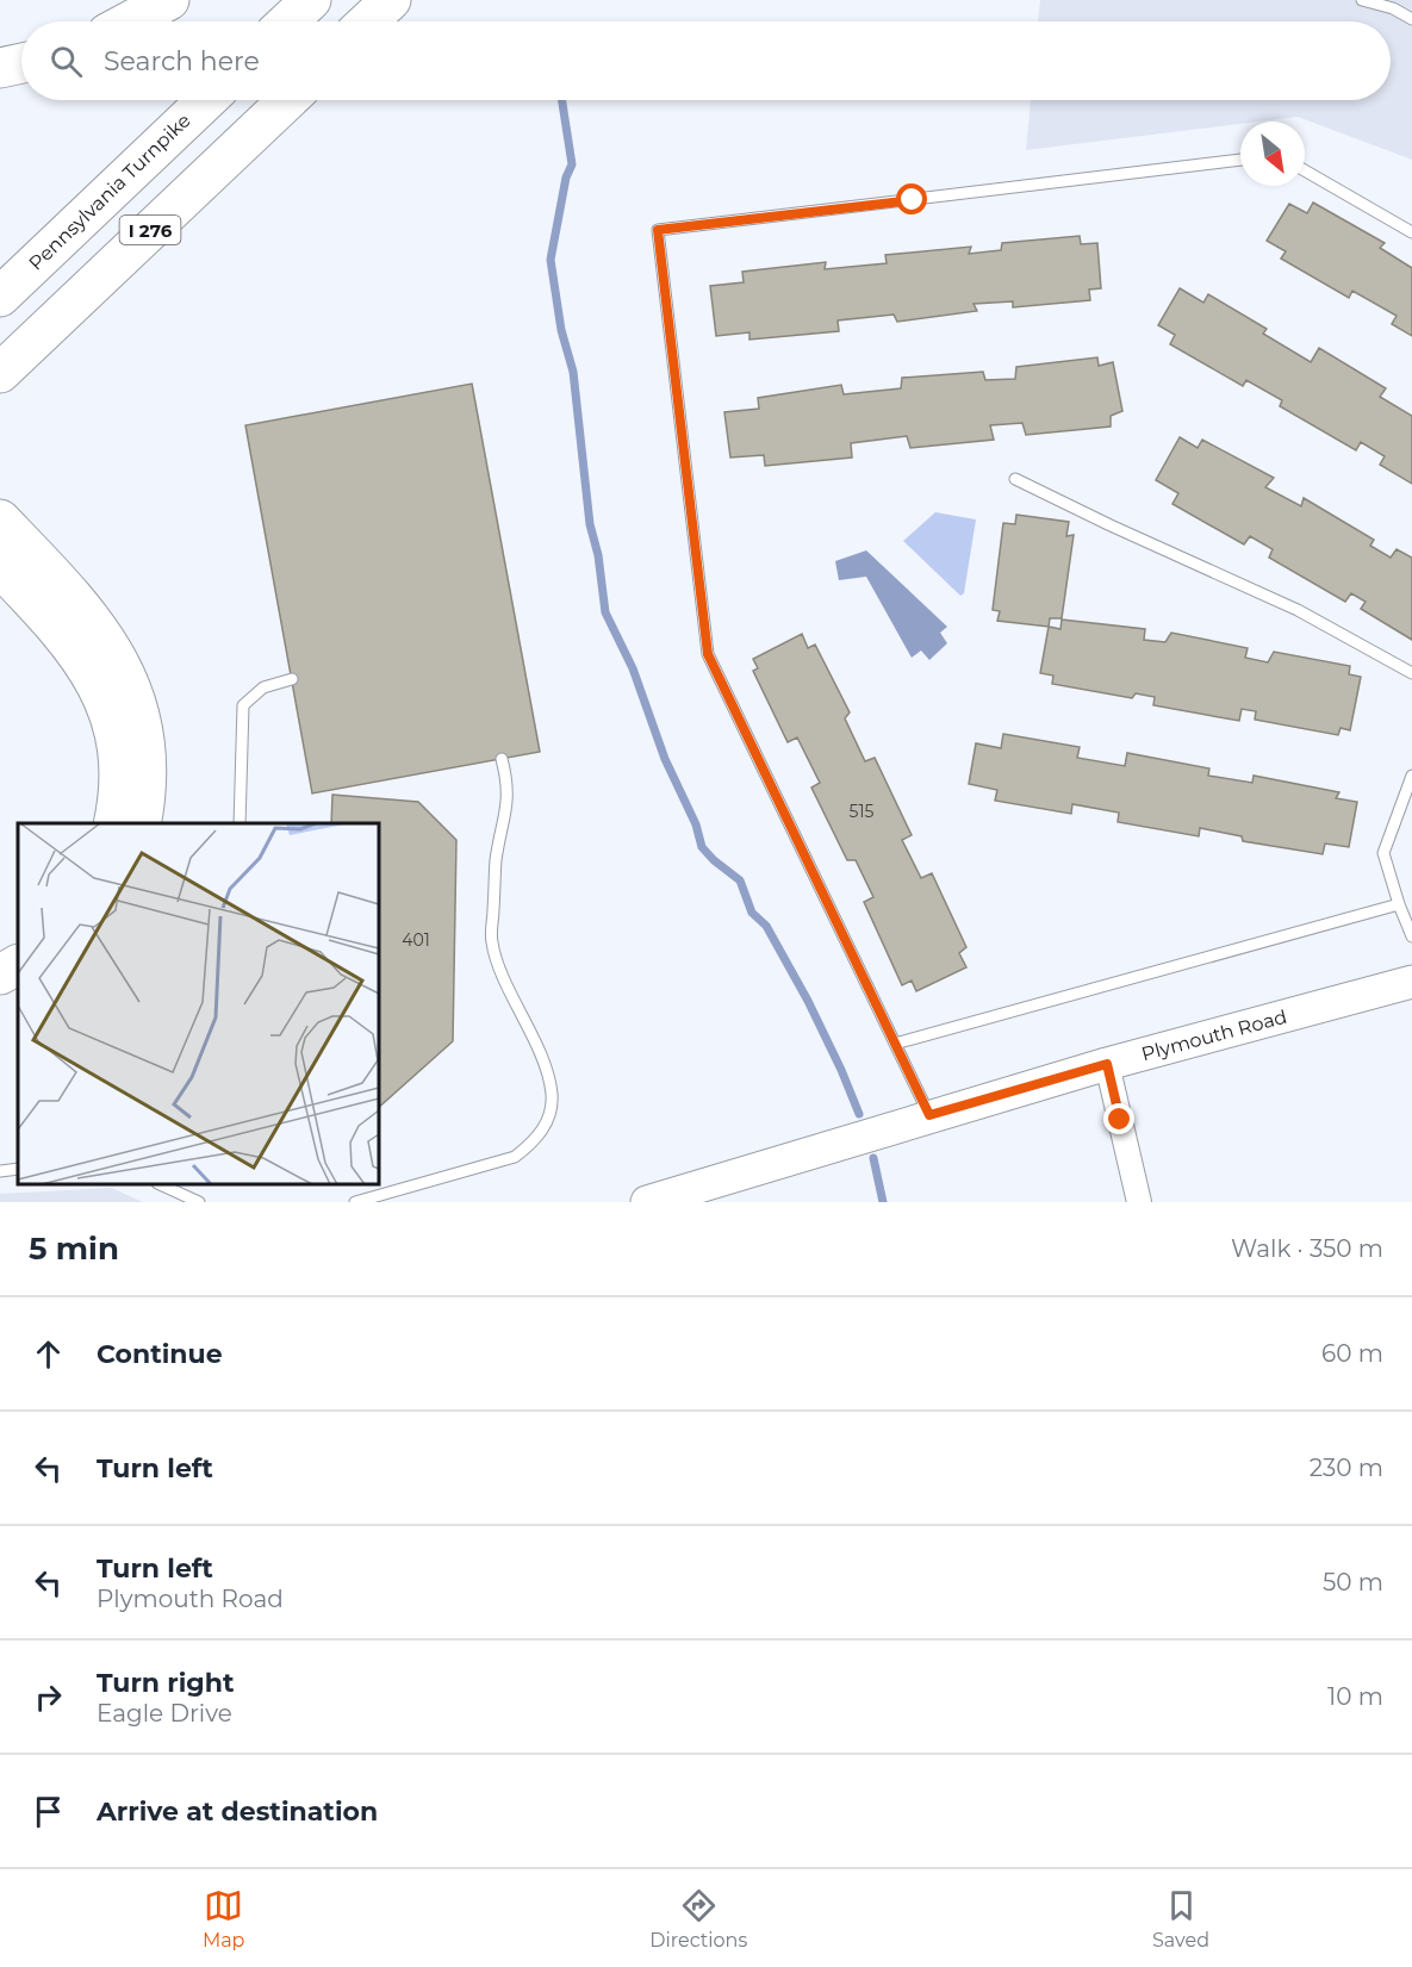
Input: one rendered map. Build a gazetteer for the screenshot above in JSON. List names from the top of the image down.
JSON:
{
  "streets": {
    "highway": ["Pennsylvania Turnpike", "I 276"],
    "main road": ["Plymouth Road"]
  },
  "house_numbers": ["515", "401"],
  "north": "bottom right",
  "page": {
    "search": "Search here",
    "heading": ["5 min", "Walk · 350 m"],
    "list": [
      ["Continue", "60 m"],
      ["Turn left", "230 m"],
      ["Turn left", "Plymouth Road", "50 m"],
      ["Turn right", "Eagle Drive", "10 m"],
      "Arrive at destination"
    ],
    "nav": ["Map", "Directions", "Saved"]
  }
}
